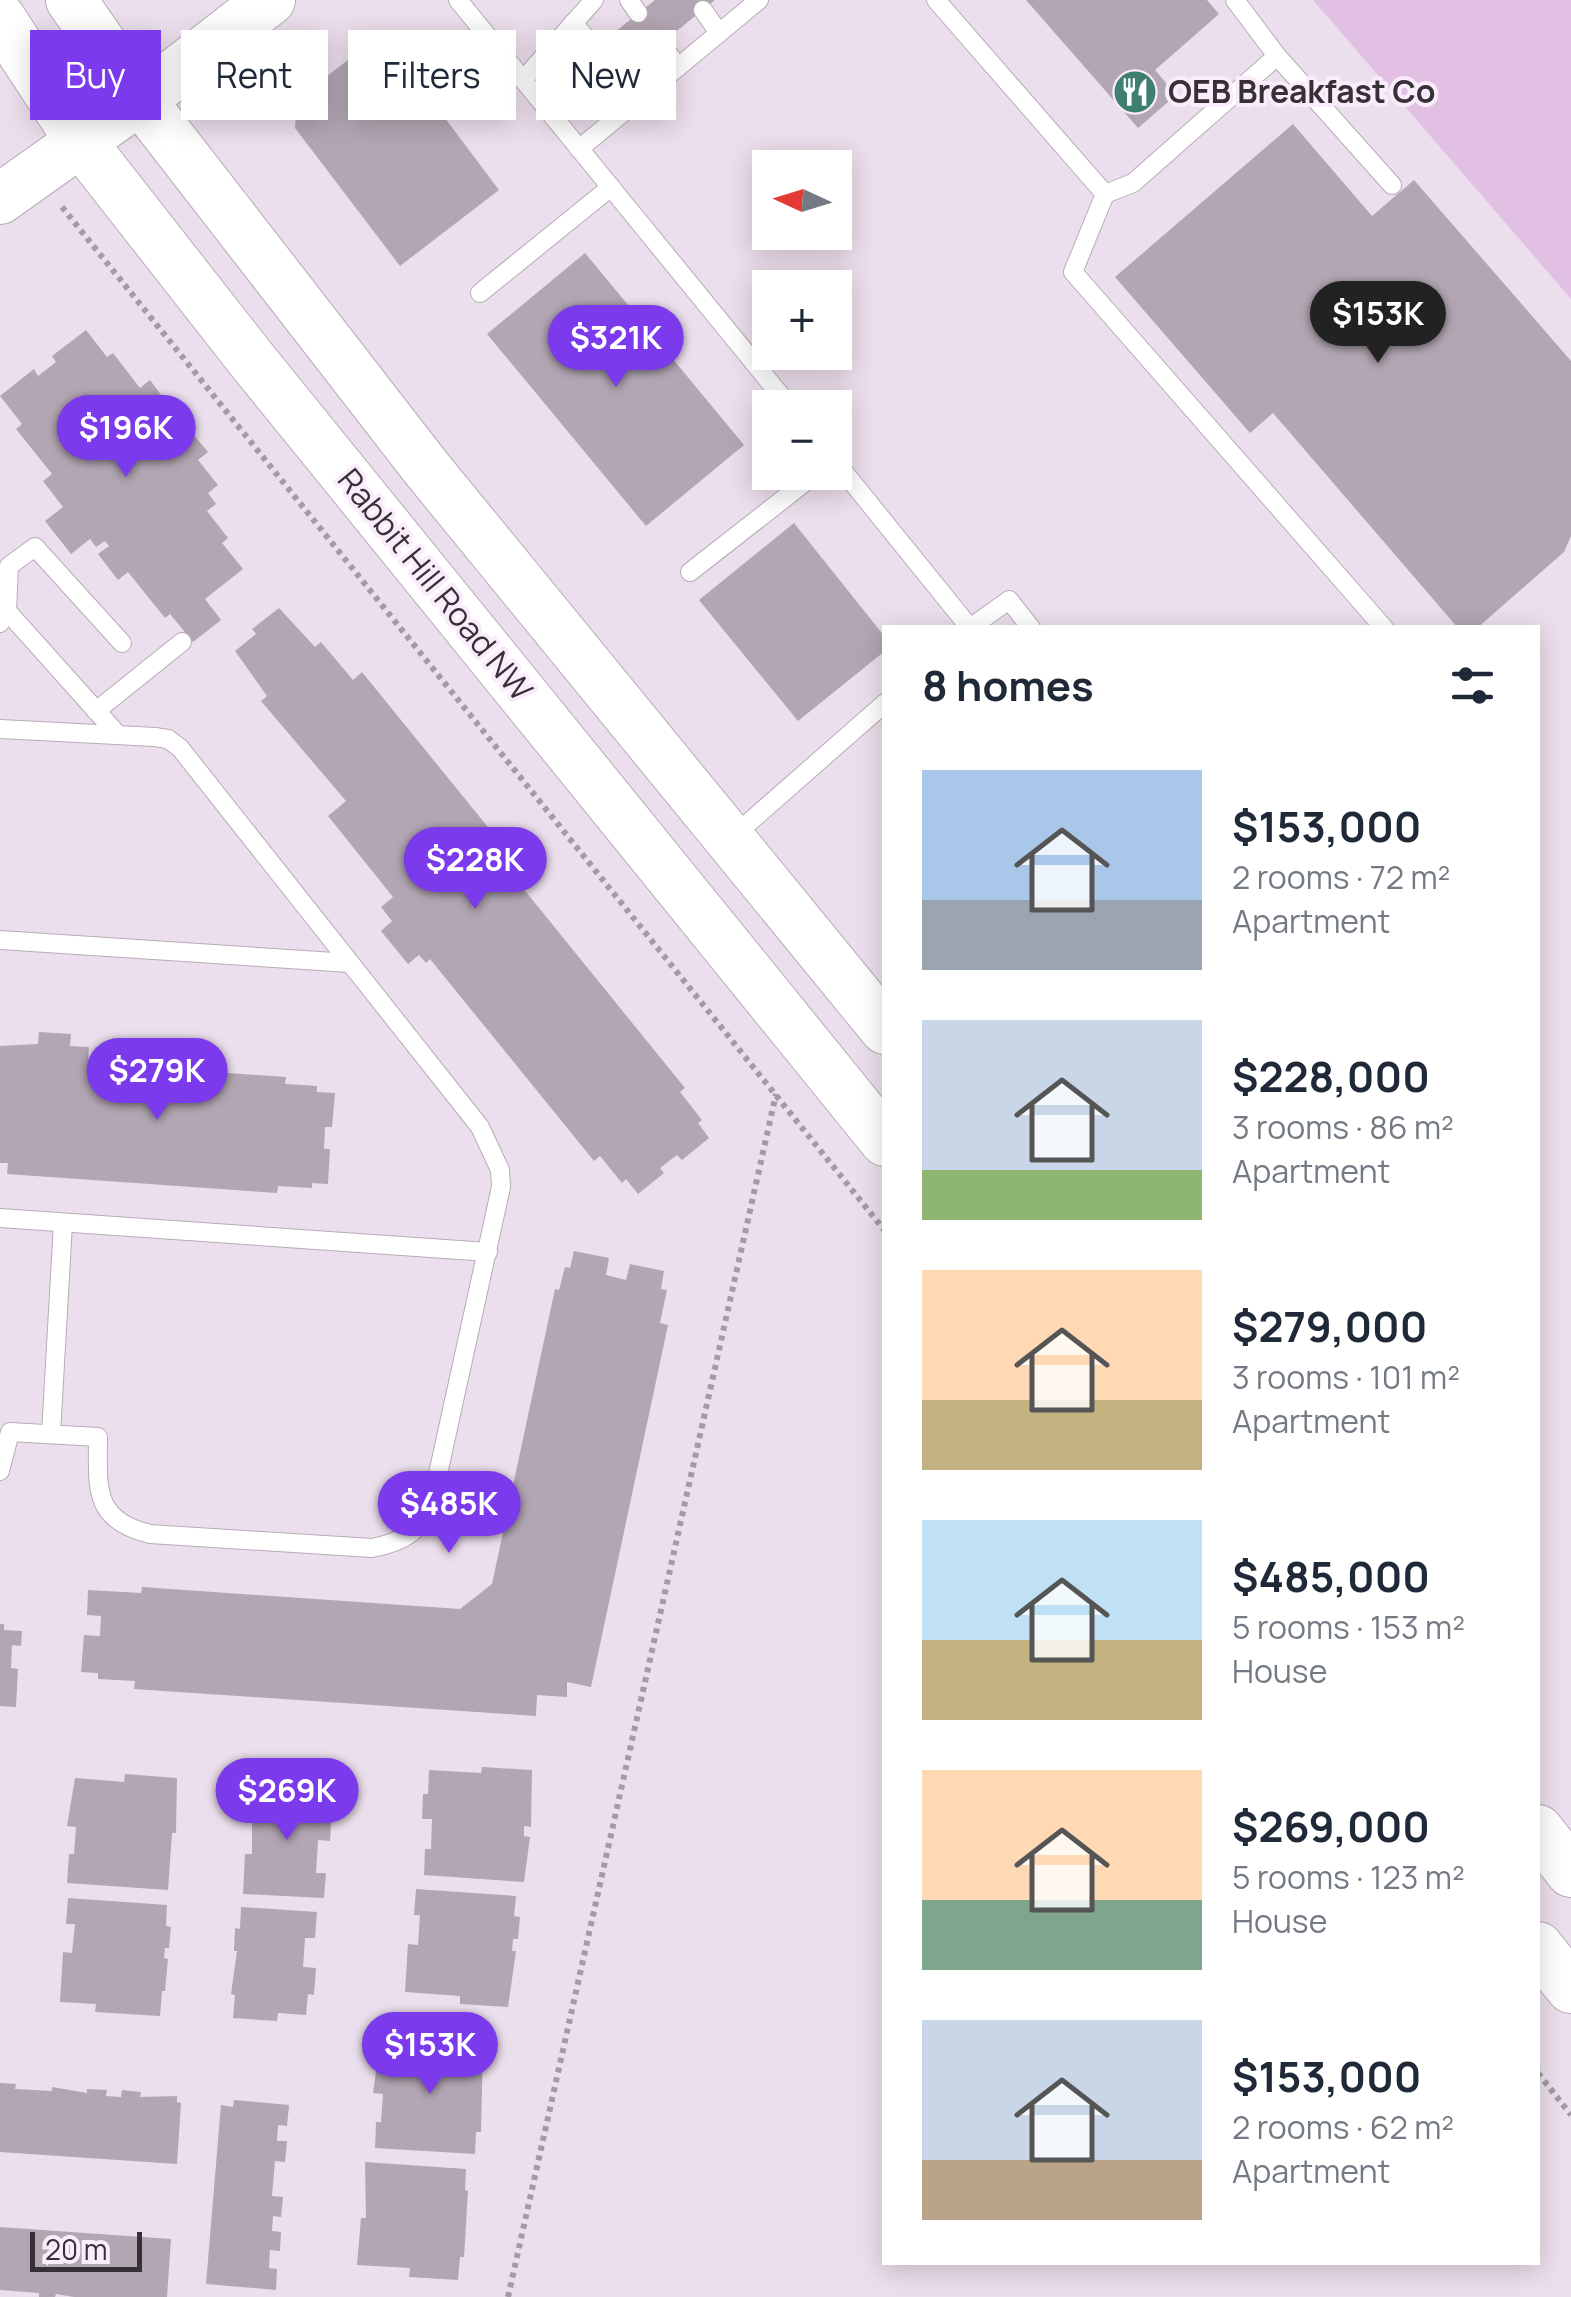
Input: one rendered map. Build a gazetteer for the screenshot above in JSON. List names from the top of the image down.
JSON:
{
  "streets": {
    "main road": ["Rabbit Hill Road NW"]
  },
  "places": {
    "restaurant": ["OEB Breakfast Co"]
  },
  "scale_bar": "20 m",
  "north": "left",
  "page": {
    "chip": [
      "Buy",
      "Rent",
      "Filters",
      "New"
    ],
    "map_buttons": ["+", "−"],
    "price": [
      "$153K",
      "$321K",
      "$196K",
      "$228K",
      "$279K",
      "$485K",
      "$269K",
      "$153K"
    ],
    "heading": "8 homes",
    "list": [
      {
        "name": "$153,000",
        "note": "2 rooms · 72 m² · Apartment"
      },
      {
        "name": "$228,000",
        "note": "3 rooms · 86 m² · Apartment"
      },
      {
        "name": "$279,000",
        "note": "3 rooms · 101 m² · Apartment"
      },
      {
        "name": "$485,000",
        "note": "5 rooms · 153 m² · House"
      },
      {
        "name": "$269,000",
        "note": "5 rooms · 123 m² · House"
      },
      {
        "name": "$153,000",
        "note": "2 rooms · 62 m² · Apartment"
      }
    ],
    "scale": "20 m"
  }
}
